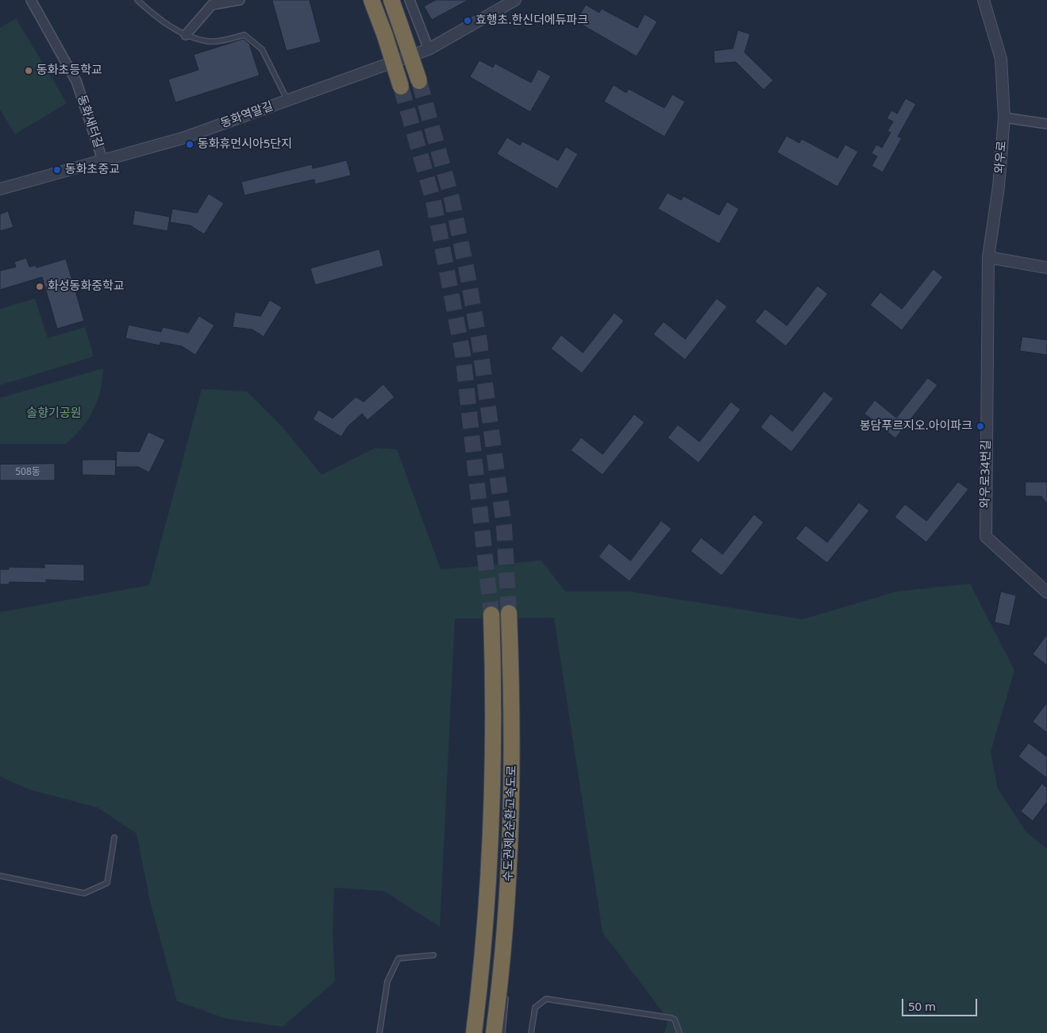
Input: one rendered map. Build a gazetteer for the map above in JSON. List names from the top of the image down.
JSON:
{
  "streets": {
    "highway": ["수도권제2순환고속도로"],
    "street": [
      "동화역말길",
      "동화새터길",
      "와우로",
      "와우로34번길"
    ]
  },
  "crossings": [
    ["동화역말길", "동화새터길"],
    ["와우로", "와우로34번길"]
  ],
  "parks": ["솔향기공원"],
  "places": [
    "효행초.한신더에듀파크",
    "동화초등학교",
    "동화휴먼시아5단지",
    "동화초중교",
    "화성동화중학교",
    "봉담푸르지오.아이파크"
  ],
  "house_numbers": ["508동"],
  "scale_bar": "50 m"
}
